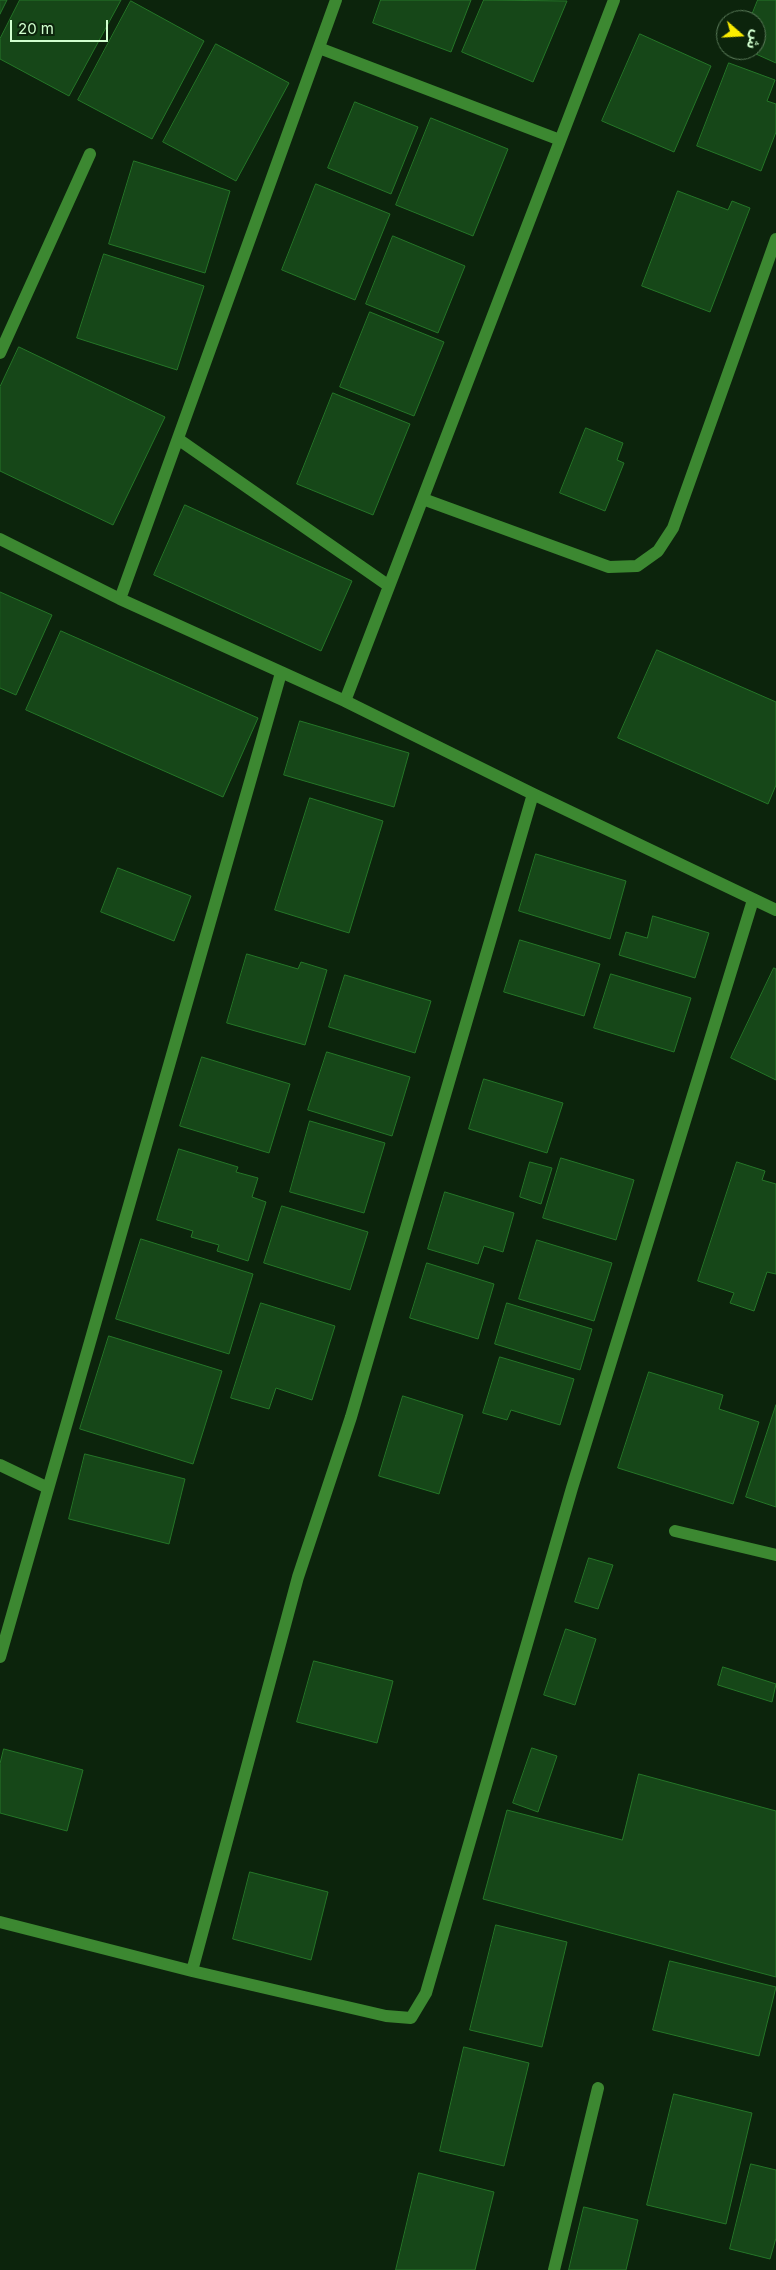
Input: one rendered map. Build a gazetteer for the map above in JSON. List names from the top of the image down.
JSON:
{
  "scale_bar": "20 m",
  "north": "right"
}
